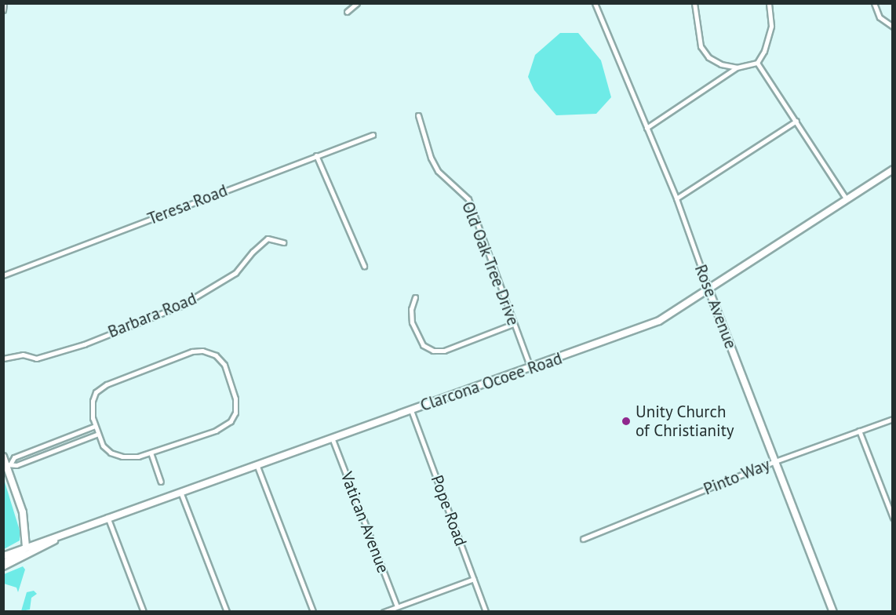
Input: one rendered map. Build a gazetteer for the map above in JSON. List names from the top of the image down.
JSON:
{
  "streets": {
    "main road": ["Rose Avenue", "Clarcona Ocoee Road"],
    "street": [
      "Teresa Road",
      "Old Oak Tree Drive",
      "Barbara Road",
      "Pinto Way",
      "Pope Road",
      "Vatican Avenue"
    ]
  },
  "crossings": [
    ["Old Oak Tree Drive", "Clarcona Ocoee Road"],
    ["Rose Avenue", "Clarcona Ocoee Road"],
    ["Rose Avenue", "Pinto Way"],
    ["Clarcona Ocoee Road", "Pope Road"],
    ["Clarcona Ocoee Road", "Vatican Avenue"]
  ],
  "places": ["Unity Church of Christianity"]
}
